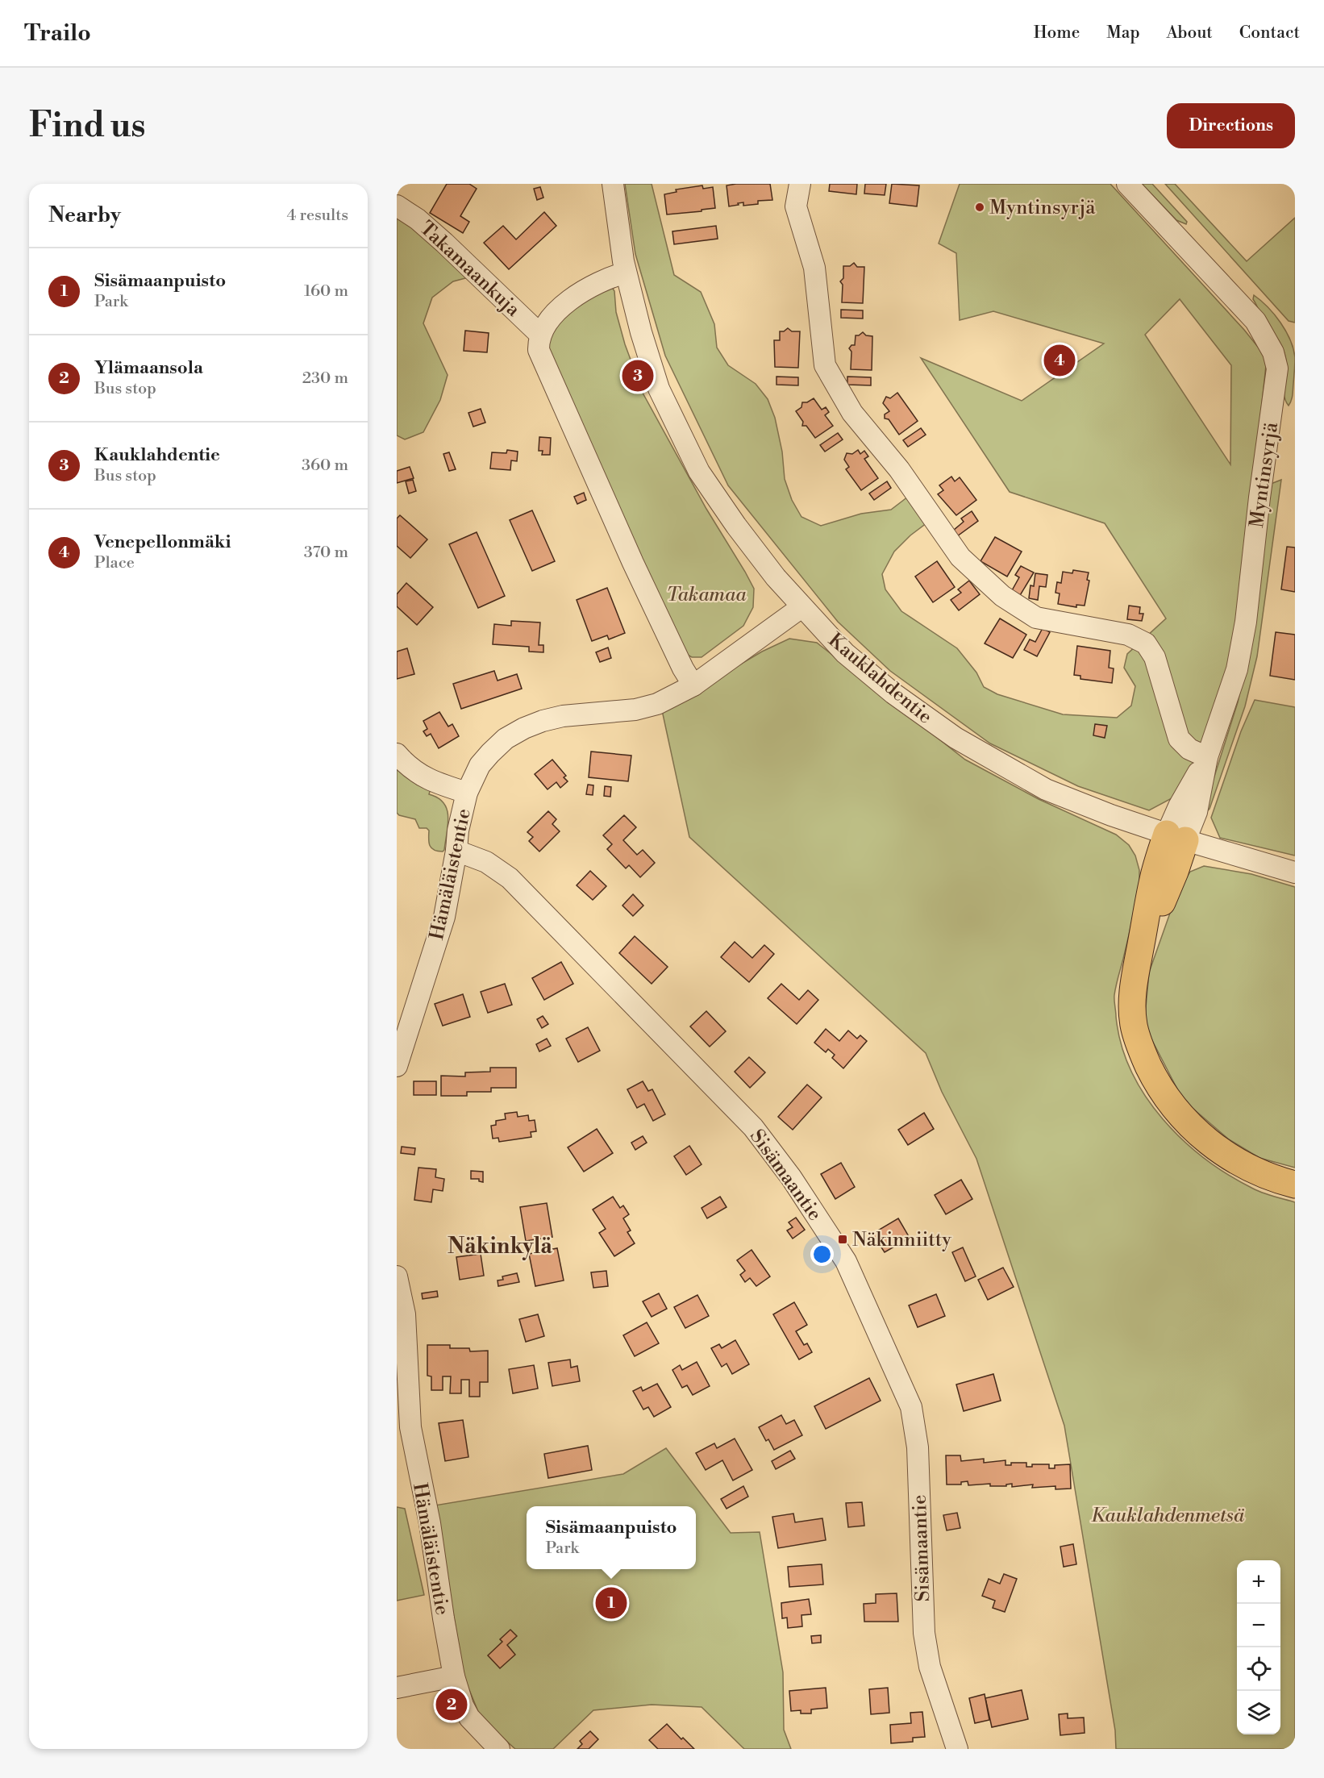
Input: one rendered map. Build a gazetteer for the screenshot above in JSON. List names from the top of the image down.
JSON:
{
  "streets": {
    "street": [
      "Takamaankuja",
      "Myntinsyrjä",
      "Kauklahdentie",
      "Hämäläistentie",
      "Sisämaantie"
    ]
  },
  "crossings": [
    ["Myntinsyrjä", "Kauklahdentie"],
    ["Kauklahdentie", "Hämäläistentie"],
    ["Hämäläistentie", "Sisämaantie"]
  ],
  "districts": ["Näkinkylä"],
  "parks": ["Takamaa", "Kauklahdenmetsä"],
  "places": {
    "other": ["Myntinsyrjä"],
    "transit": ["Näkinniitty"]
  },
  "page": {
    "header": "Trailo",
    "nav": [
      "Home",
      "Map",
      "About",
      "Contact"
    ],
    "buttons": "Directions",
    "title": "Find us",
    "heading": ["Nearby", "4 results"],
    "list": [
      {
        "mark": "1",
        "name": "Sisämaanpuisto",
        "note": "Park",
        "value": "160 m"
      },
      {
        "mark": "2",
        "name": "Ylämaansola",
        "note": "Bus stop",
        "value": "230 m"
      },
      {
        "mark": "3",
        "name": "Kauklahdentie",
        "note": "Bus stop",
        "value": "360 m"
      },
      {
        "mark": "4",
        "name": "Venepellonmäki",
        "note": "Place",
        "value": "370 m"
      }
    ],
    "pins": [
      "4",
      "3",
      "1",
      "2"
    ],
    "popup": ["Sisämaanpuisto", "Park"],
    "map_buttons": ["+", "−"]
  }
}
